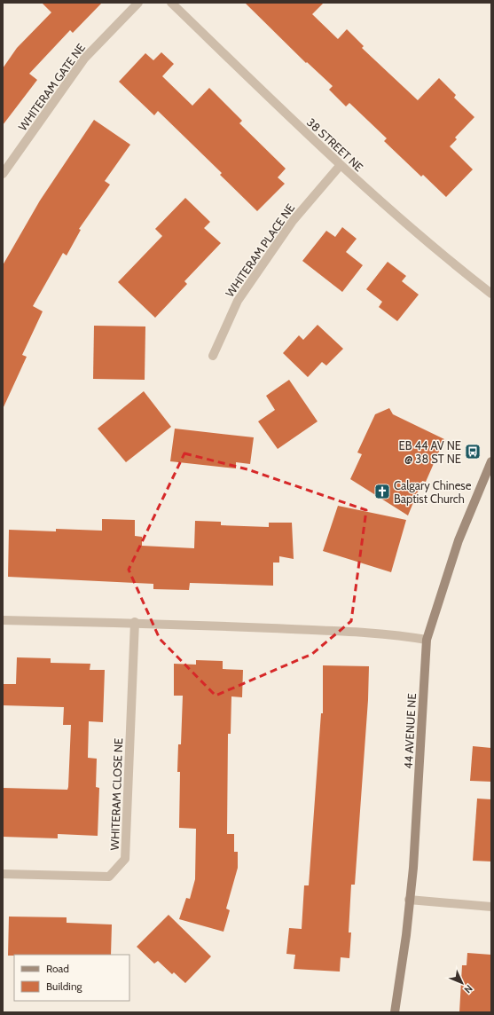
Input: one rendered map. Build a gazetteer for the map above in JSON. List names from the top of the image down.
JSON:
{
  "streets": {
    "street": [
      "WHITERAM GATE NE",
      "38 STREET NE",
      "WHITERAM PLACE NE",
      "44 AVENUE NE",
      "WHITERAM CLOSE NE"
    ]
  },
  "crossings": [
    ["38 STREET NE", "WHITERAM PLACE NE"]
  ],
  "places": {
    "bus stop": ["EB 44 AV NE @ 38 ST NE"],
    "church": ["Calgary Chinese Baptist Church"]
  },
  "legend": ["Road", "Building"],
  "north": "bottom right"
}
